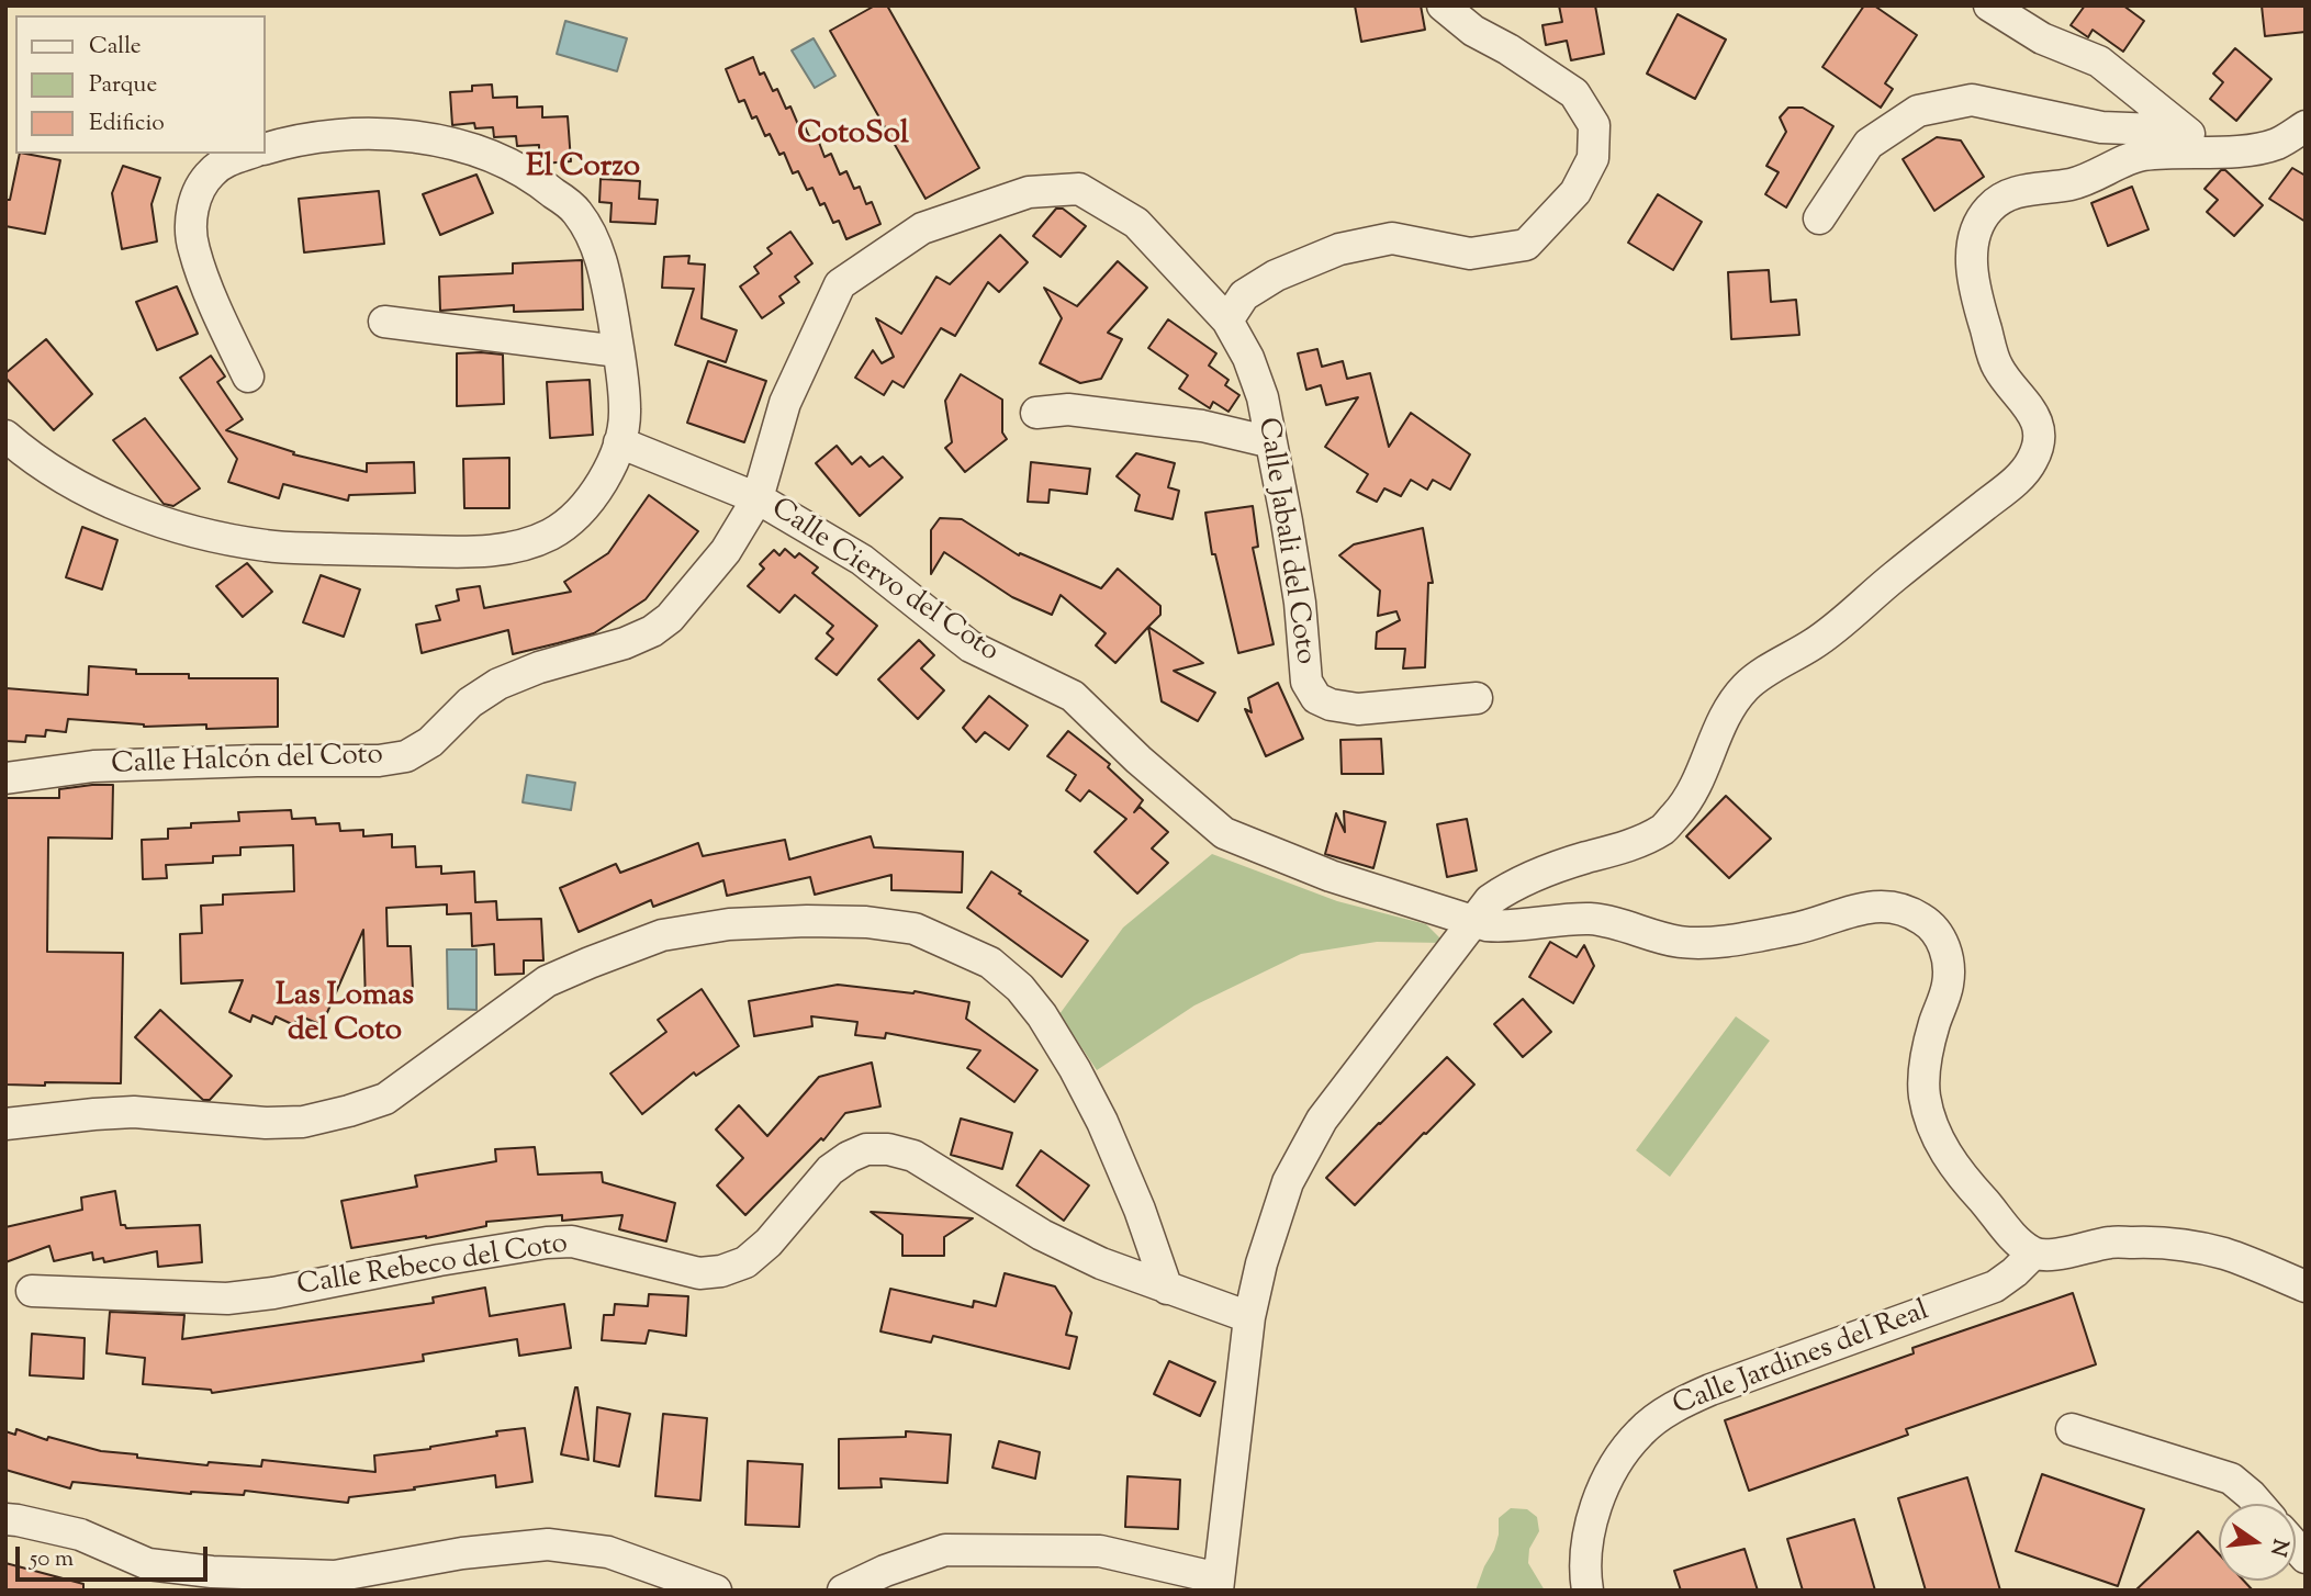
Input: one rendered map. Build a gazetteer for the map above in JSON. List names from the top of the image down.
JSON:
{
  "streets": {
    "street": [
      "Calle Jabali del Coto",
      "Calle Ciervo del Coto",
      "Calle Halcón del Coto",
      "Calle Rebeco del Coto",
      "Calle Jardines del Real"
    ]
  },
  "crossings": [
    ["Calle Jabali del Coto", "Calle Ciervo del Coto"],
    ["Calle Jabali del Coto", "Calle Halcón del Coto"],
    ["Calle Ciervo del Coto", "Calle Halcón del Coto"],
    ["Calle Ciervo del Coto", "Calle Jardines del Real"]
  ],
  "districts": ["CotoSol", "El Corzo", "Las Lomas del Coto"],
  "legend": ["Calle", "Parque", "Edificio"],
  "scale_bar": "50 m",
  "north": "right"
}
